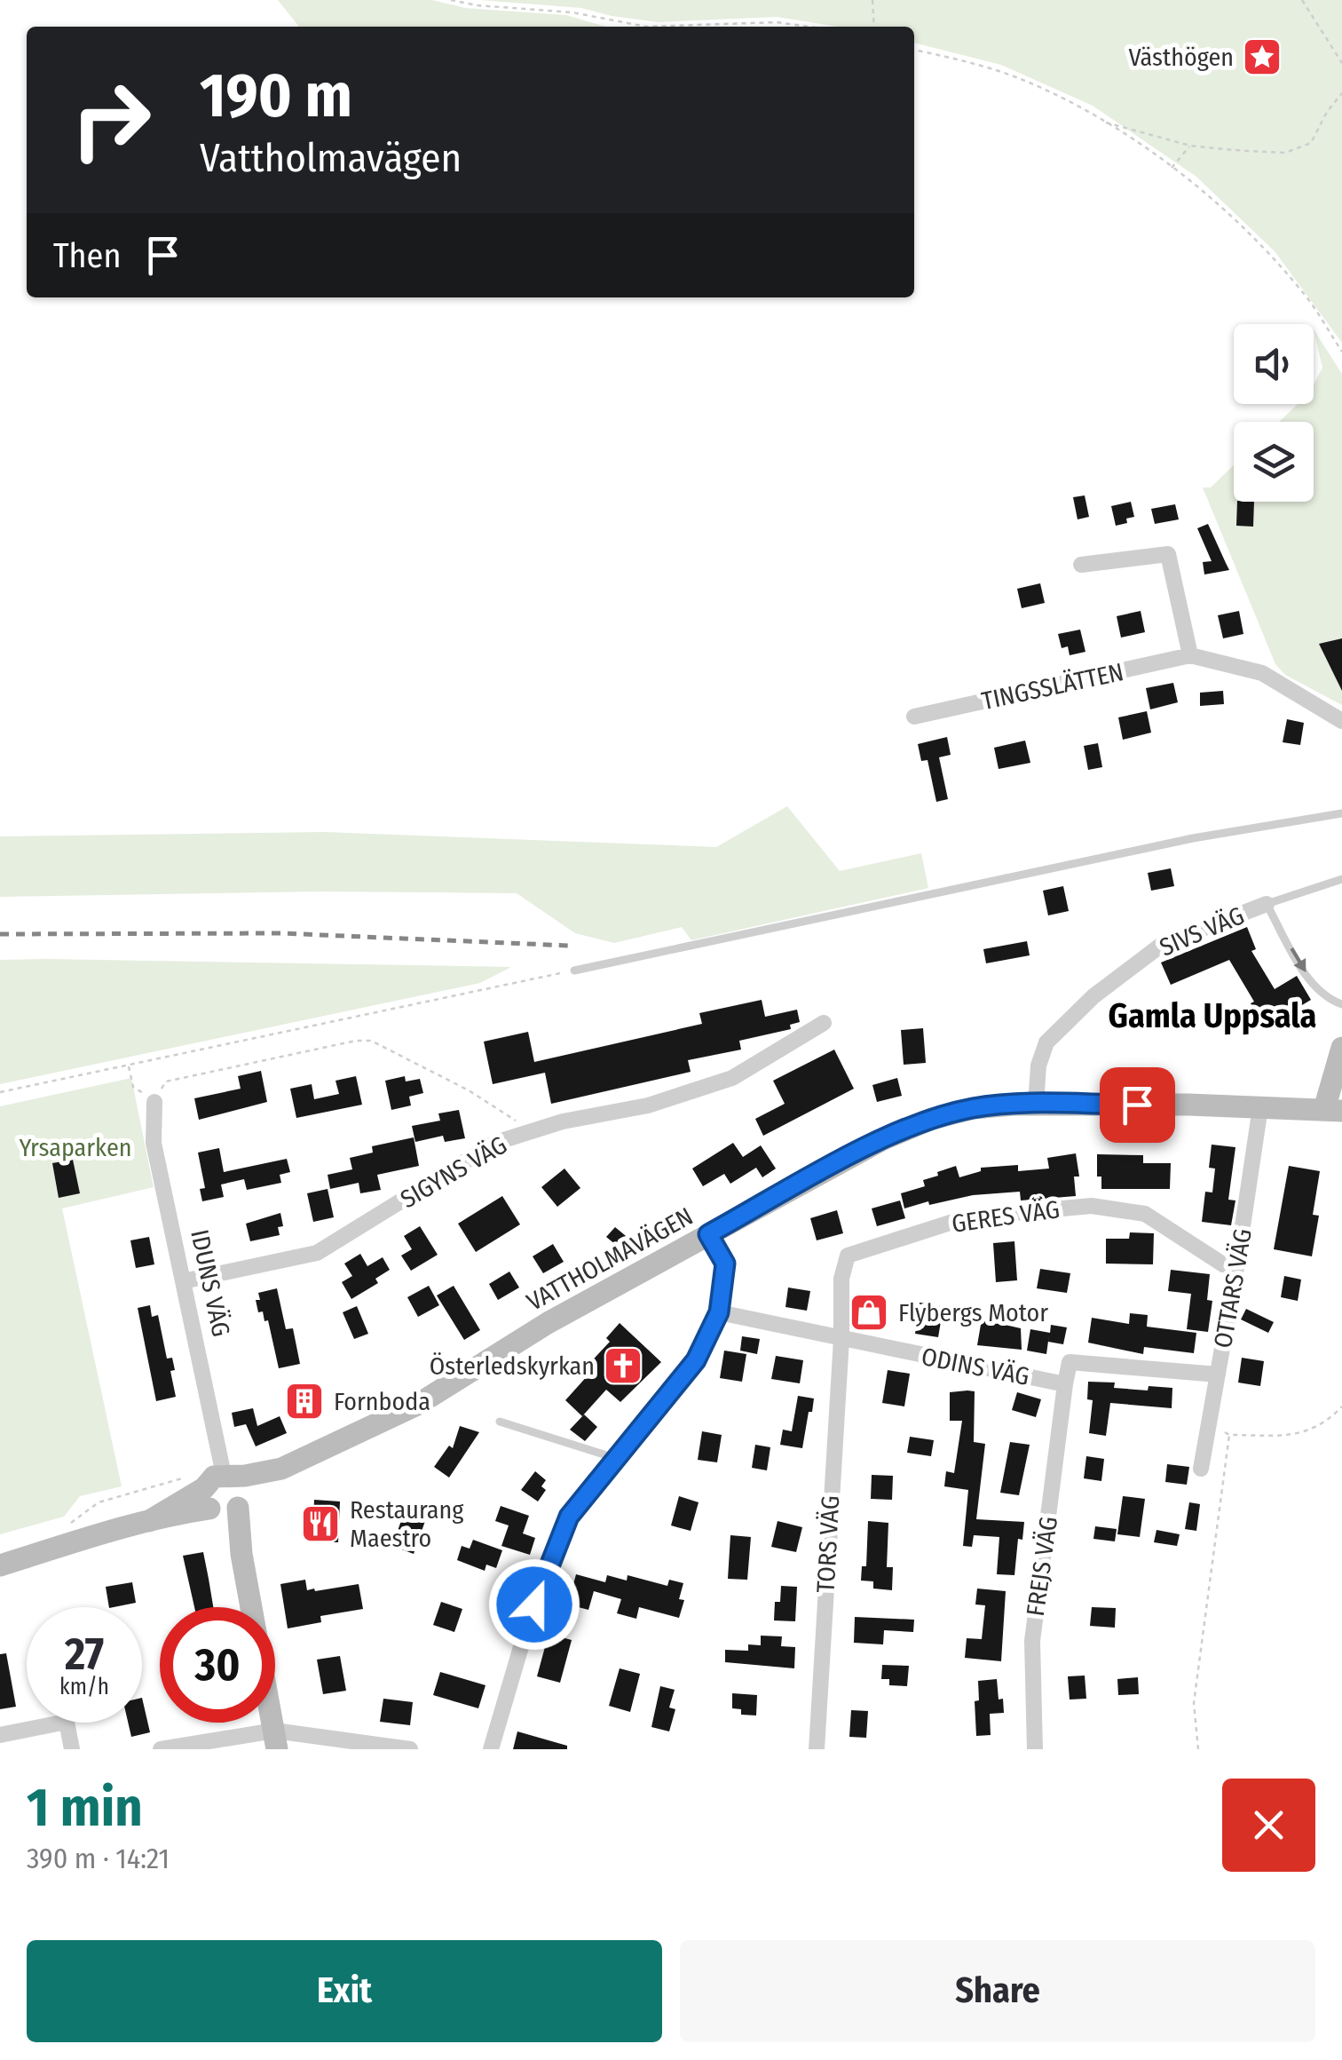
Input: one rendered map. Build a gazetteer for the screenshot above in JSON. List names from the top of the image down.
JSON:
{
  "streets": {
    "main road": ["VATTHOLMAVÄGEN"],
    "street": [
      "TINGSSLÄTTEN",
      "SIVS VÄG",
      "SIGYNS VÄG",
      "GERES VÄG",
      "IDUNS VÄG",
      "OTTARS VÄG",
      "ODINS VÄG",
      "TORS VÄG",
      "FREJS VÄG"
    ]
  },
  "crossings": [
    ["SIVS VÄG", "VATTHOLMAVÄGEN"],
    ["SIGYNS VÄG", "IDUNS VÄG"],
    ["GERES VÄG", "OTTARS VÄG"],
    ["GERES VÄG", "ODINS VÄG"],
    ["GERES VÄG", "TORS VÄG"],
    ["VATTHOLMAVÄGEN", "IDUNS VÄG"],
    ["VATTHOLMAVÄGEN", "OTTARS VÄG"],
    ["ODINS VÄG", "TORS VÄG"],
    ["ODINS VÄG", "FREJS VÄG"]
  ],
  "districts": ["Gamla Uppsala"],
  "parks": ["Yrsaparken"],
  "places": {
    "place": ["Västhögen"],
    "shop": ["Flybergs Motor"],
    "church": ["Österledskyrkan"],
    "building": ["Fornboda"],
    "restaurant": ["Restaurang Maestro"]
  },
  "page": {
    "turn": ["190 m", "Vattholmavägen"],
    "then": "Then",
    "speed": "27 km/h",
    "limit": "30",
    "heading": ["1 min", "390 m · 14:21"],
    "buttons": ["Exit", "Share"]
  }
}
